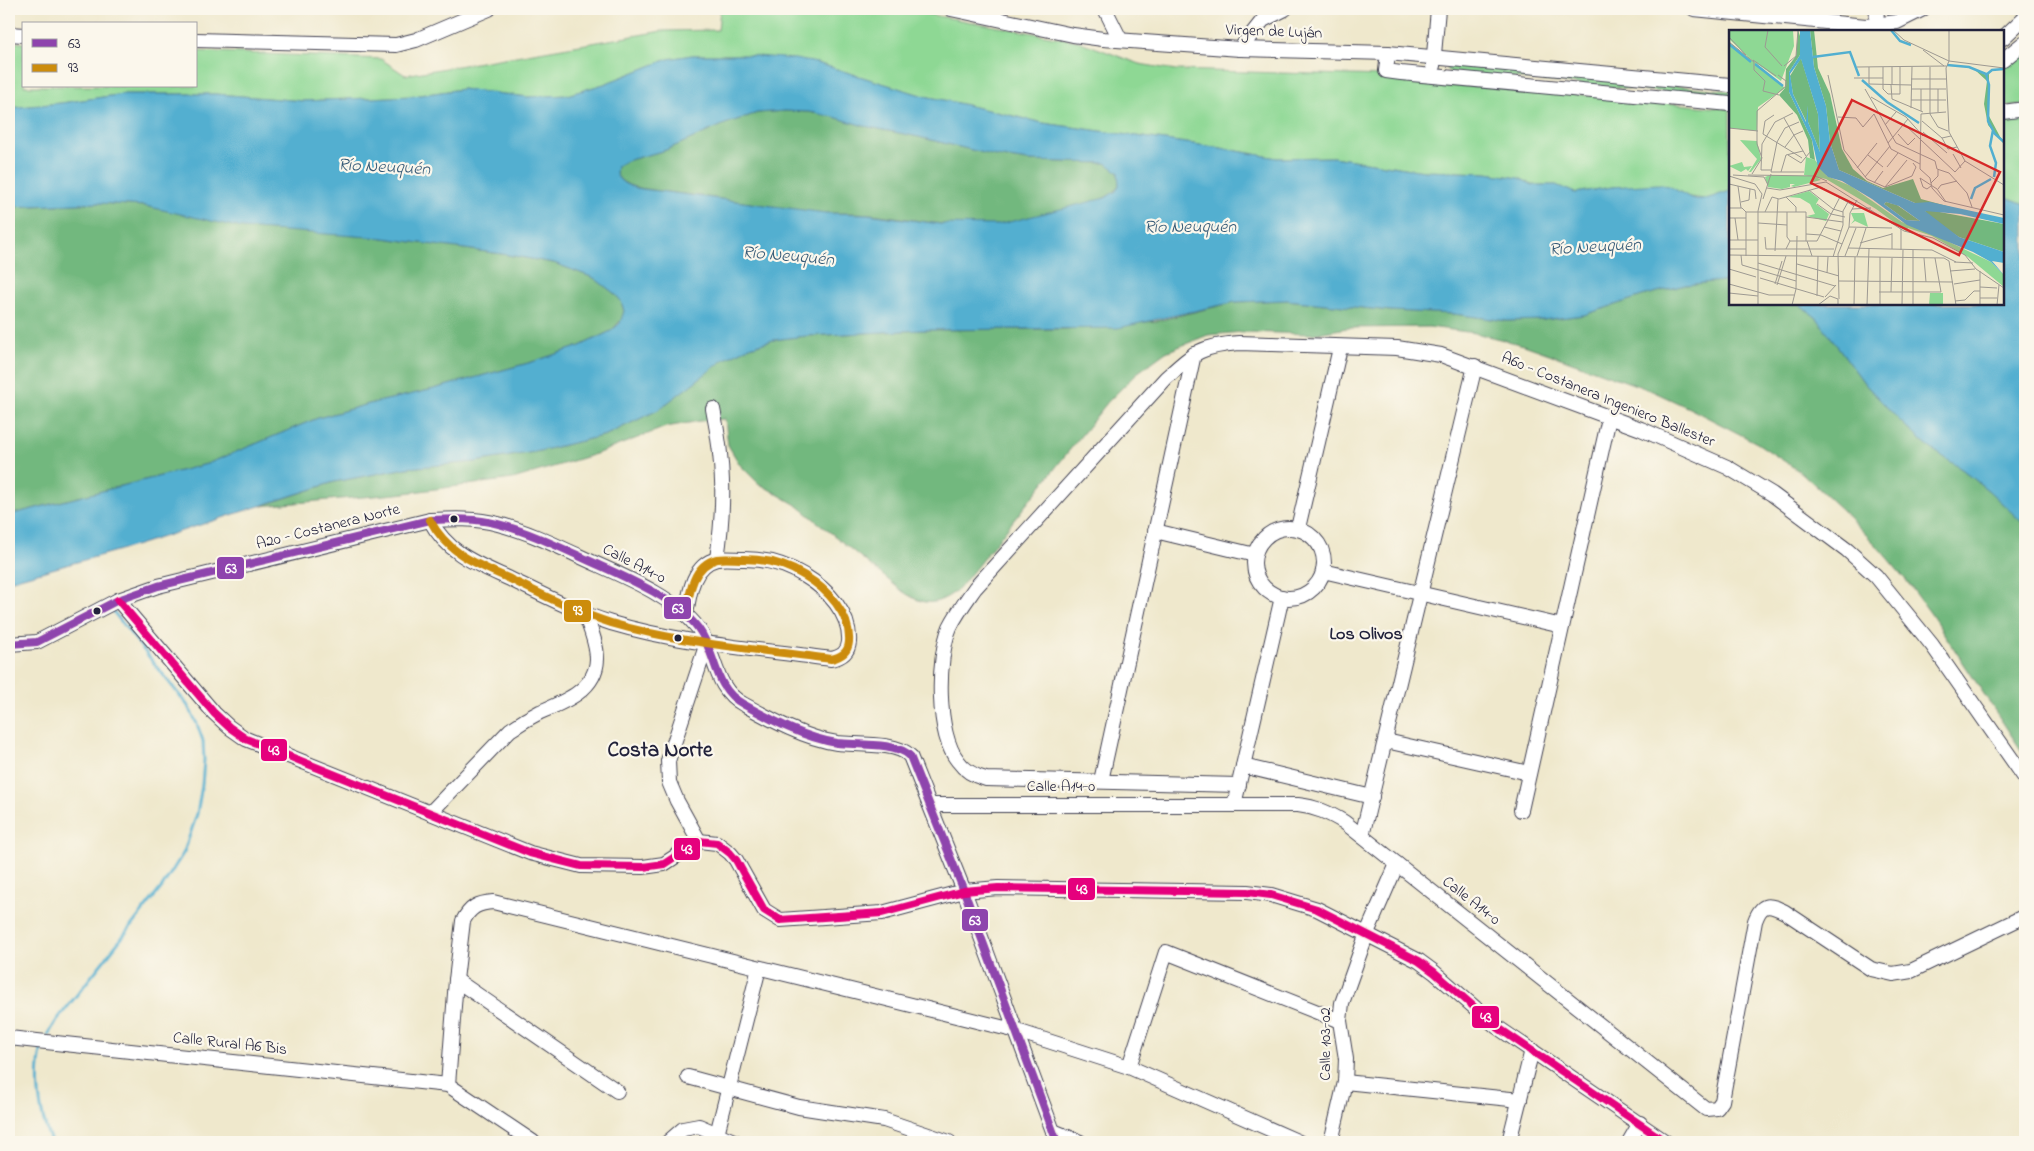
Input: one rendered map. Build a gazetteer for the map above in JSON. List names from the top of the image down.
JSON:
{
  "streets": {
    "street": [
      "Virgen de Luján",
      "A60 - Costanera Ingeniero Ballester",
      "A20 - Costanera Norte",
      "Calle A14-0",
      "Calle Rural A6 Bis",
      "Calle 103-02"
    ]
  },
  "crossings": [
    ["A20 - Costanera Norte", "Calle A14-0"],
    ["Calle A14-0", "Calle 103-02"]
  ],
  "districts": ["Los Olivos", "Costa Norte"],
  "water": ["Río Neuquén"],
  "lines": ["transit line 63", "transit line 93", "transit line 43"],
  "legend": ["63", "93"]
}
